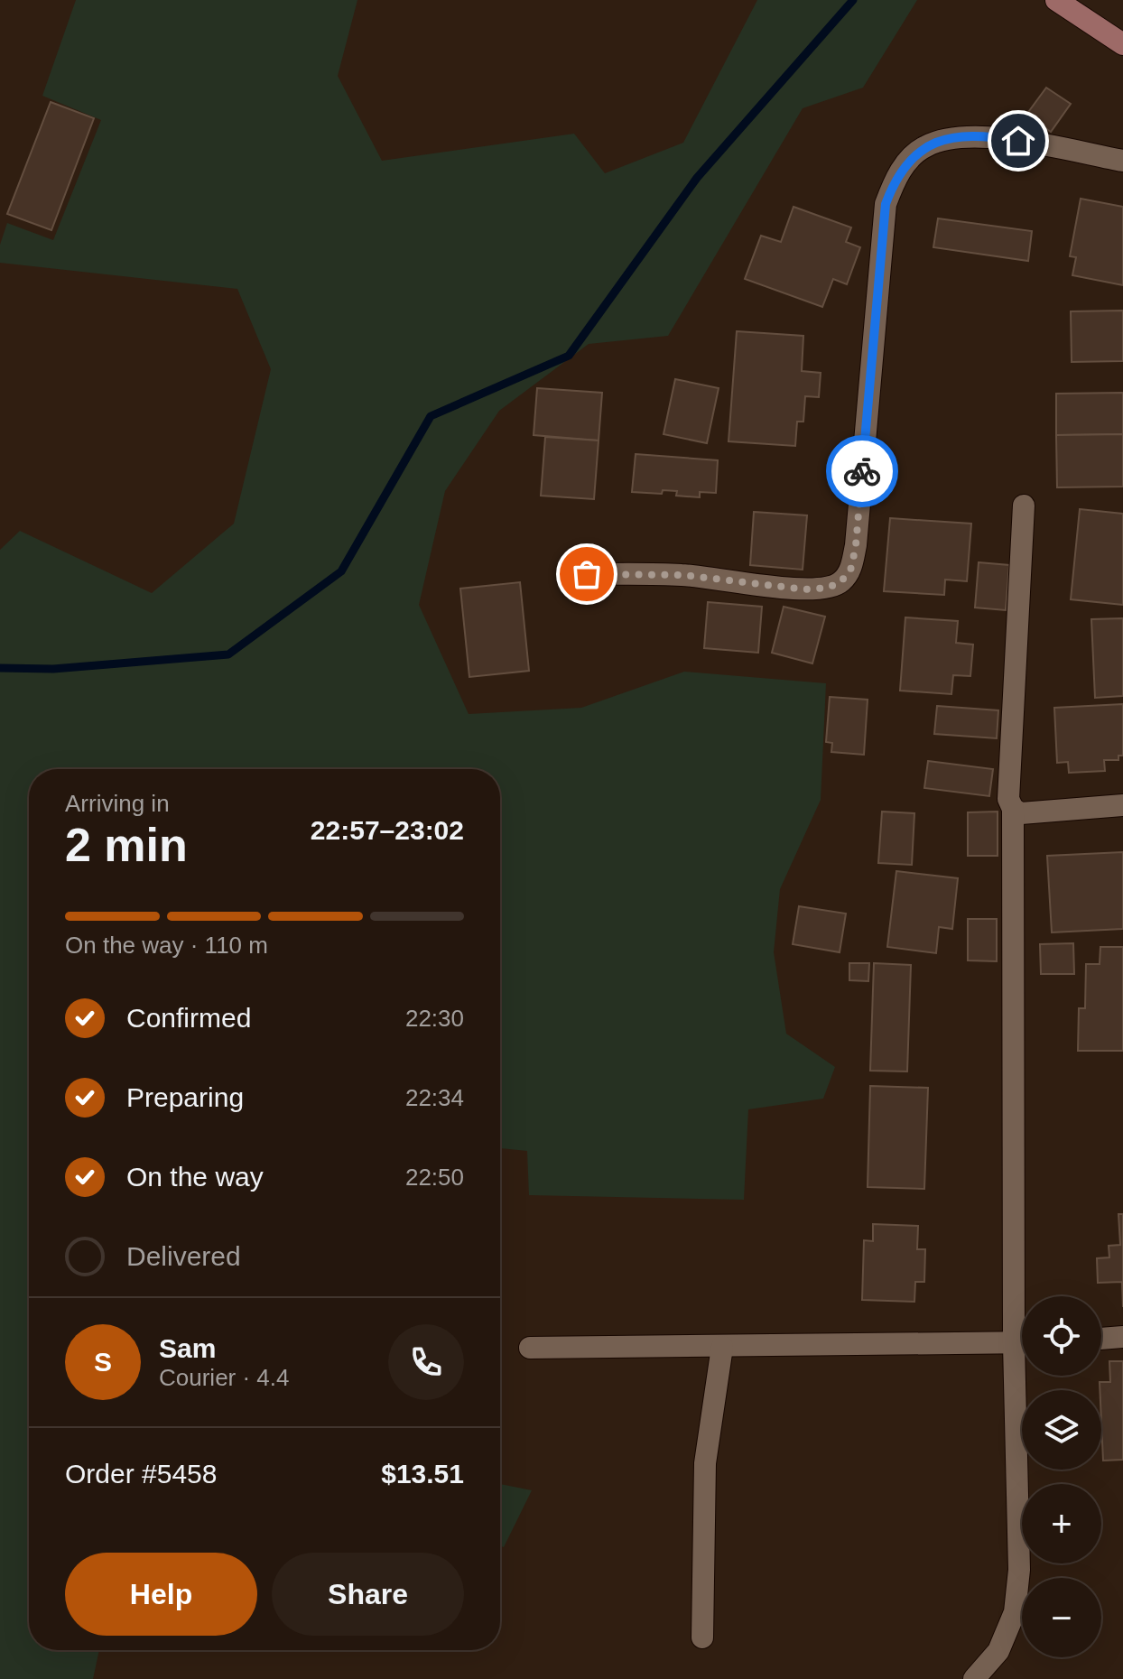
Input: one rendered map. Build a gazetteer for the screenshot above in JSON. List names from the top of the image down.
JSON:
{
  "page": {
    "heading": ["2 min", "Arriving in", "22:57–23:02"],
    "panel": [
      "Sam",
      "Courier · 4.4",
      "Order #5458",
      "$13.51"
    ],
    "bar": "On the way · 110 m",
    "list": [
      ["Confirmed", "22:30"],
      ["Preparing", "22:34"],
      ["On the way", "22:50"],
      "Delivered"
    ],
    "map_buttons": ["+", "−"],
    "round": "S",
    "buttons": ["Help", "Share"]
  }
}
